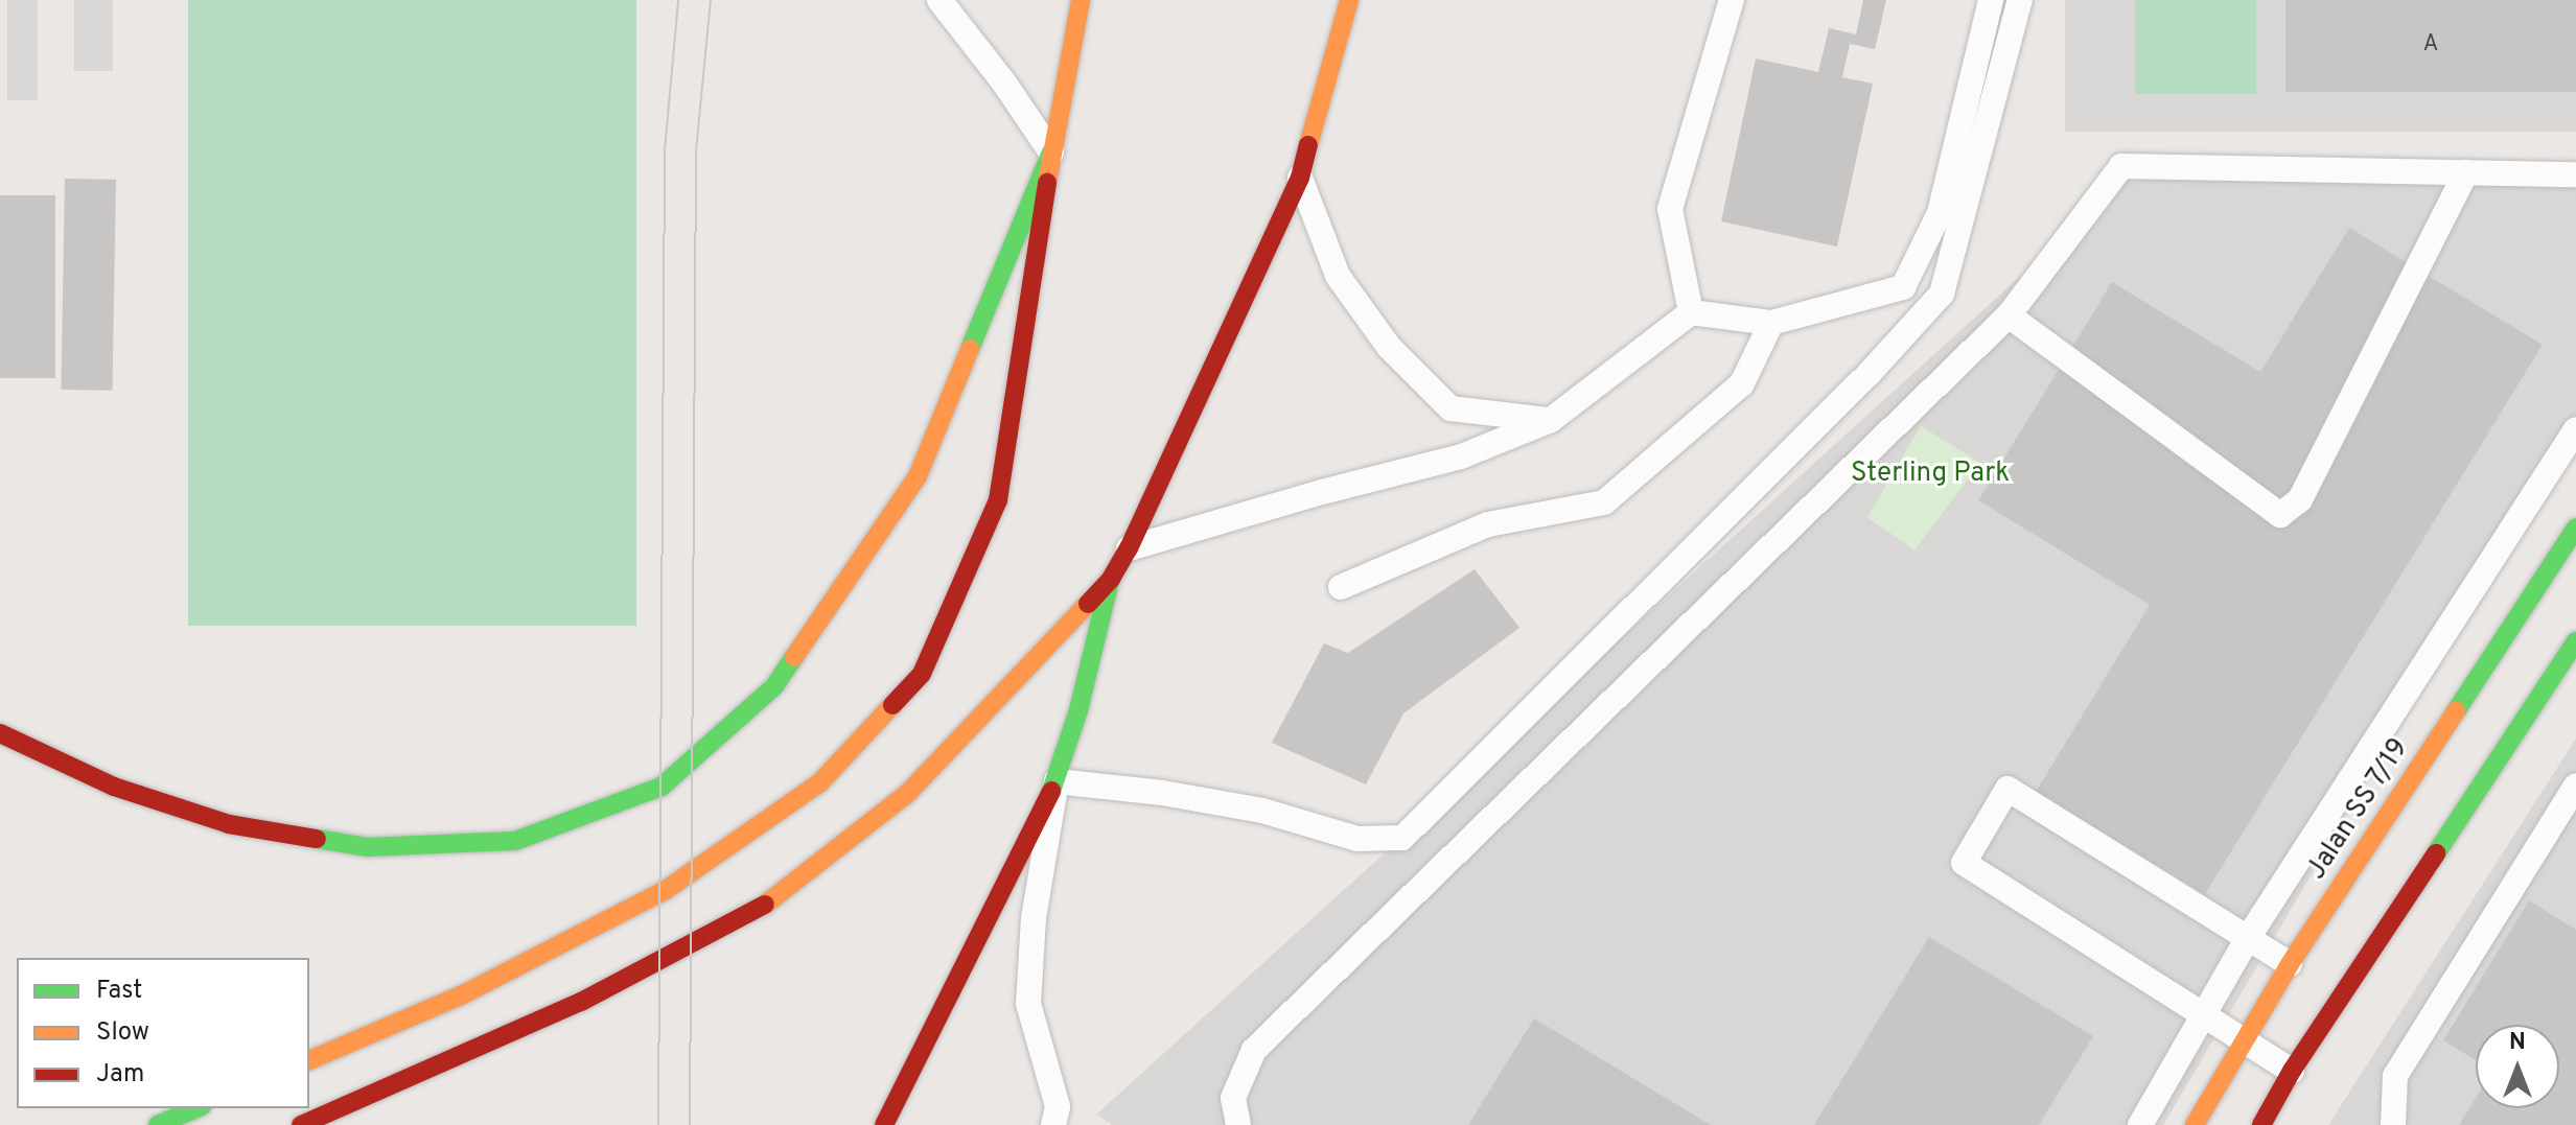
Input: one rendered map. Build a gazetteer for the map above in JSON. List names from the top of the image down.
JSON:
{
  "streets": {
    "main road": ["Jalan SS 7/19"]
  },
  "parks": ["Sterling Park"],
  "house_numbers": ["A"],
  "legend": ["Fast", "Slow", "Jam"],
  "north": "top"
}
